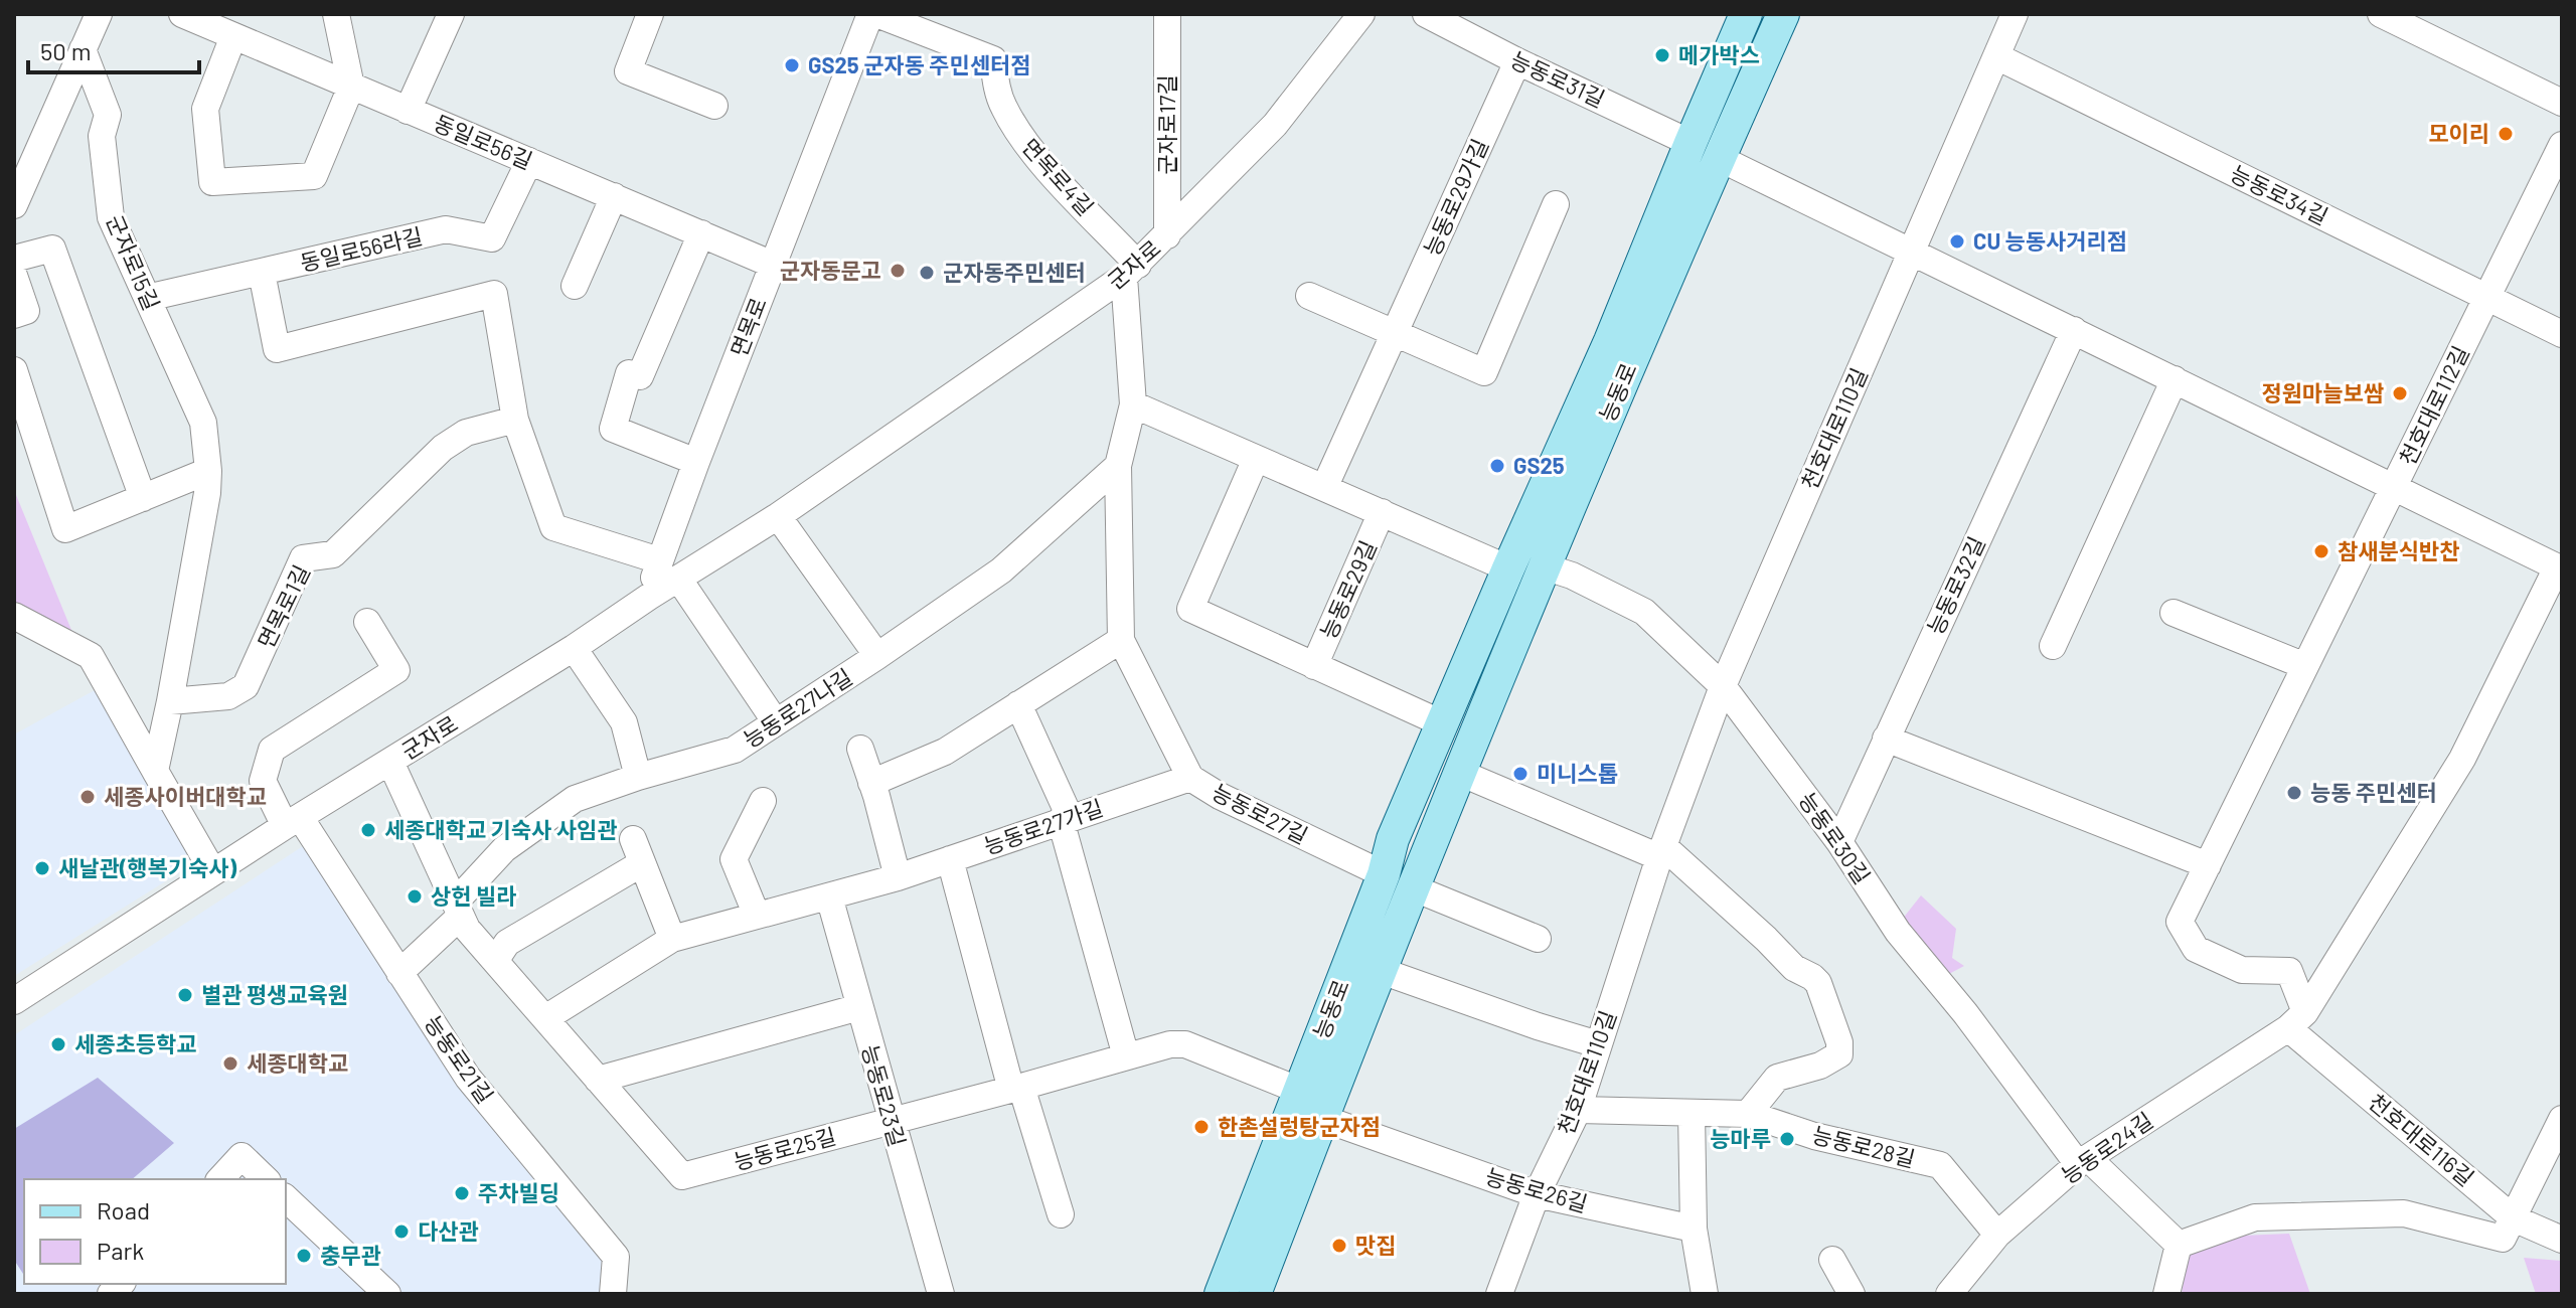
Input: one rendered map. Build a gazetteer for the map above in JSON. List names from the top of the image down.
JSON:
{
  "streets": {
    "main road": ["능동로"],
    "street": [
      "능동로31길",
      "군자로17길",
      "동일로56길",
      "면목로4길",
      "능동로34길",
      "능동로29가길",
      "동일로56라길",
      "군자로15길",
      "군자로",
      "면목로",
      "천호대로112길",
      "천호대로110길",
      "능동로32길",
      "능동로29길",
      "면목로1길",
      "능동로27나길",
      "능동로27길",
      "능동로27가길",
      "능동로30길",
      "능동로21길",
      "능동로23길",
      "천호대로116길",
      "능동로28길",
      "능동로24길",
      "능동로25길",
      "능동로26길"
    ]
  },
  "crossings": [
    ["능동로31길", "능동로29가길"],
    ["능동로31길", "능동로"],
    ["군자로17길", "군자로"],
    ["동일로56길", "동일로56라길"],
    ["동일로56길", "면목로"],
    ["면목로4길", "군자로"],
    ["면목로4길", "능동로27길"],
    ["능동로34길", "천호대로112길"],
    ["능동로34길", "천호대로110길"],
    ["능동로29가길", "능동로29길"],
    ["동일로56라길", "군자로15길"],
    ["군자로15길", "면목로1길"],
    ["군자로", "면목로"],
    ["군자로", "능동로27길"],
    ["군자로", "능동로21길"],
    ["군자로", "능동로25길"],
    ["능동로", "능동로29길"],
    ["능동로", "능동로27길"],
    ["능동로", "능동로30길"],
    ["능동로", "능동로25길"],
    ["능동로", "능동로26길"],
    ["천호대로112길", "천호대로116길"],
    ["천호대로112길", "능동로24길"],
    ["천호대로110길", "능동로30길"],
    ["천호대로110길", "능동로28길"],
    ["천호대로110길", "능동로26길"],
    ["능동로32길", "능동로30길"],
    ["능동로29길", "능동로27길"],
    ["능동로27나길", "능동로27길"],
    ["능동로27나길", "능동로21길"],
    ["능동로27나길", "능동로25길"],
    ["능동로27길", "능동로27가길"],
    ["능동로27가길", "능동로23길"],
    ["능동로27가길", "능동로25길"],
    ["능동로30길", "능동로24길"],
    ["능동로23길", "능동로25길"],
    ["천호대로116길", "능동로24길"],
    ["능동로28길", "능동로24길"]
  ],
  "places": [
    "메가박스",
    "GS25 군자동 주민센터점",
    "모이리",
    "CU 능동사거리점",
    "군자동문고",
    "군자동주민센터",
    "정원마늘보쌈",
    "GS25",
    "참새분식반찬",
    "미니스톱",
    "능동 주민센터",
    "세종사이버대학교",
    "세종대학교 기숙사 사임관",
    "새날관(행복기숙사)",
    "상헌 빌라",
    "별관 평생교육원",
    "세종초등학교",
    "세종대학교",
    "한촌설렁탕군자점",
    "능마루",
    "주차빌딩",
    "다산관",
    "맛집",
    "충무관"
  ],
  "legend": ["Road", "Park"],
  "scale_bar": "50 m"
}
